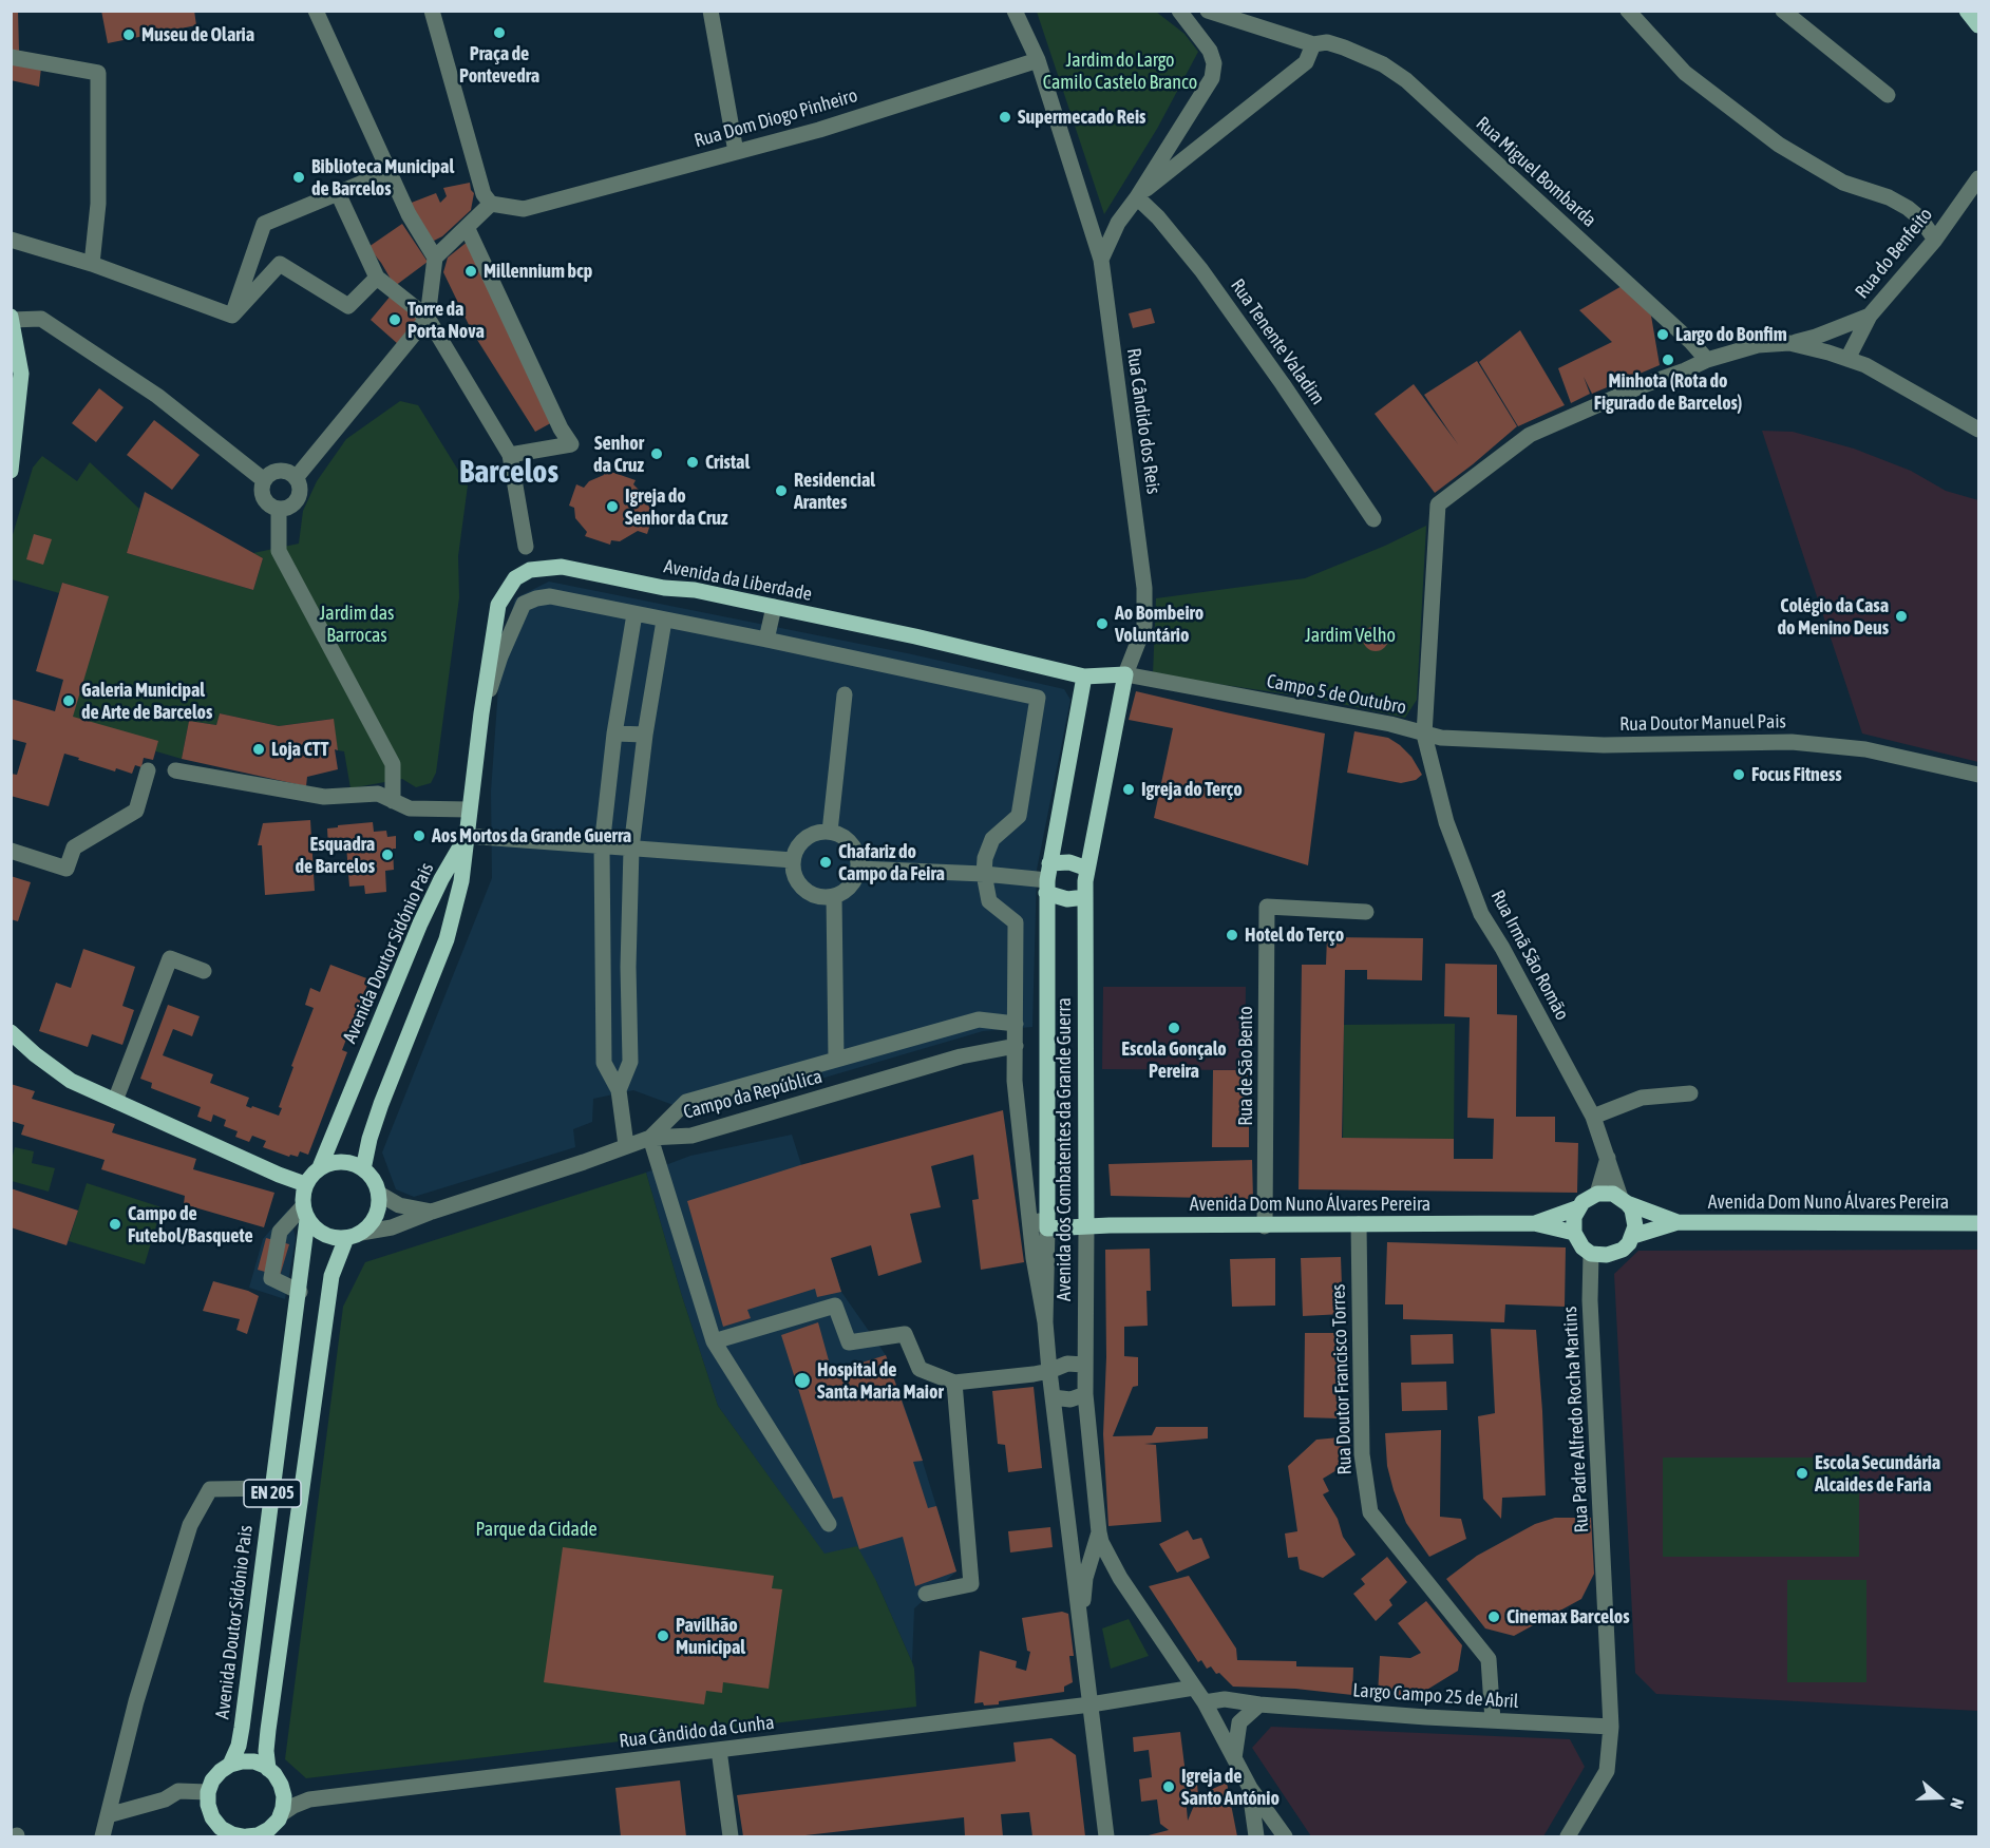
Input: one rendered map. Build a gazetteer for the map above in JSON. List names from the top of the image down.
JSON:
{
  "streets": {
    "main road": [
      "Avenida da Liberdade",
      "Avenida Doutor Sidónio Pais",
      "Avenida dos Combatentes da Grande Guerra",
      "Avenida Dom Nuno Álvares Pereira",
      "EN 205"
    ],
    "street": [
      "Rua Dom Diogo Pinheiro",
      "Rua Miguel Bombarda",
      "Rua do Benfeito",
      "Rua Tenente Valadim",
      "Rua Cândido dos Reis",
      "Campo 5 de Outubro",
      "Rua Doutor Manuel Pais",
      "Rua Irmã São Romão",
      "Rua de São Bento",
      "Campo da República",
      "Rua Doutor Francisco Torres",
      "Rua Padre Alfredo Rocha Martins",
      "Largo Campo 25 de Abril",
      "Rua Cândido da Cunha"
    ]
  },
  "crossings": [
    ["Rua Dom Diogo Pinheiro", "Rua Cândido dos Reis"],
    ["Rua Miguel Bombarda", "Campo 5 de Outubro"],
    ["Rua Cândido dos Reis", "Avenida da Liberdade"],
    ["Rua Cândido dos Reis", "Campo 5 de Outubro"],
    ["Rua Cândido dos Reis", "Avenida dos Combatentes da Grande Guerra"],
    ["Avenida da Liberdade", "Campo 5 de Outubro"],
    ["Avenida da Liberdade", "Avenida Doutor Sidónio Pais"],
    ["Avenida da Liberdade", "Avenida dos Combatentes da Grande Guerra"],
    ["Campo 5 de Outubro", "Rua Doutor Manuel Pais"],
    ["Campo 5 de Outubro", "Rua Irmã São Romão"],
    ["Campo 5 de Outubro", "Avenida dos Combatentes da Grande Guerra"],
    ["Rua Doutor Manuel Pais", "Rua Irmã São Romão"],
    ["Avenida Doutor Sidónio Pais", "Campo da República"],
    ["Avenida Doutor Sidónio Pais", "EN 205"],
    ["Avenida Doutor Sidónio Pais", "Rua Cândido da Cunha"],
    ["Rua Irmã São Romão", "Avenida Dom Nuno Álvares Pereira"],
    ["Rua Irmã São Romão", "Rua Padre Alfredo Rocha Martins"],
    ["Rua de São Bento", "Avenida Dom Nuno Álvares Pereira"],
    ["Campo da República", "EN 205"],
    ["Avenida dos Combatentes da Grande Guerra", "Avenida Dom Nuno Álvares Pereira"],
    ["Avenida dos Combatentes da Grande Guerra", "Rua Cândido da Cunha"],
    ["Avenida Dom Nuno Álvares Pereira", "Rua Doutor Francisco Torres"],
    ["Avenida Dom Nuno Álvares Pereira", "Rua Padre Alfredo Rocha Martins"],
    ["Rua Doutor Francisco Torres", "Largo Campo 25 de Abril"],
    ["Rua Padre Alfredo Rocha Martins", "Largo Campo 25 de Abril"],
    ["EN 205", "Rua Cândido da Cunha"]
  ],
  "districts": ["Barcelos"],
  "parks": [
    "Jardim do Largo Camilo Castelo Branco",
    "Jardim das Barrocas",
    "Jardim Velho",
    "Parque da Cidade"
  ],
  "places": [
    "Praça de Pontevedra",
    "Museu de Olaria",
    "Supermecado Reis",
    "Biblioteca Municipal de Barcelos",
    "Millennium bcp",
    "Torre da Porta Nova",
    "Largo do Bonfim",
    "Minhota (Rota do Figurado de Barcelos)",
    "Senhor da Cruz",
    "Cristal",
    "Residencial Arantes",
    "Igreja do Senhor da Cruz",
    "Colégio da Casa do Menino Deus",
    "Ao Bombeiro Voluntário",
    "Galeria Municipal de Arte de Barcelos",
    "Loja CTT",
    "Focus Fitness",
    "Igreja do Terço",
    "Aos Mortos da Grande Guerra",
    "Esquadra de Barcelos",
    "Chafariz do Campo da Feira",
    "Hotel do Terço",
    "Escola Gonçalo Pereira",
    "Campo de Futebol/Basquete",
    "Hospital de Santa Maria Maior",
    "Escola Secundária Alcaides de Faria",
    "Cinemax Barcelos",
    "Pavilhão Municipal",
    "Igreja de Santo António"
  ],
  "north": "right"
}
